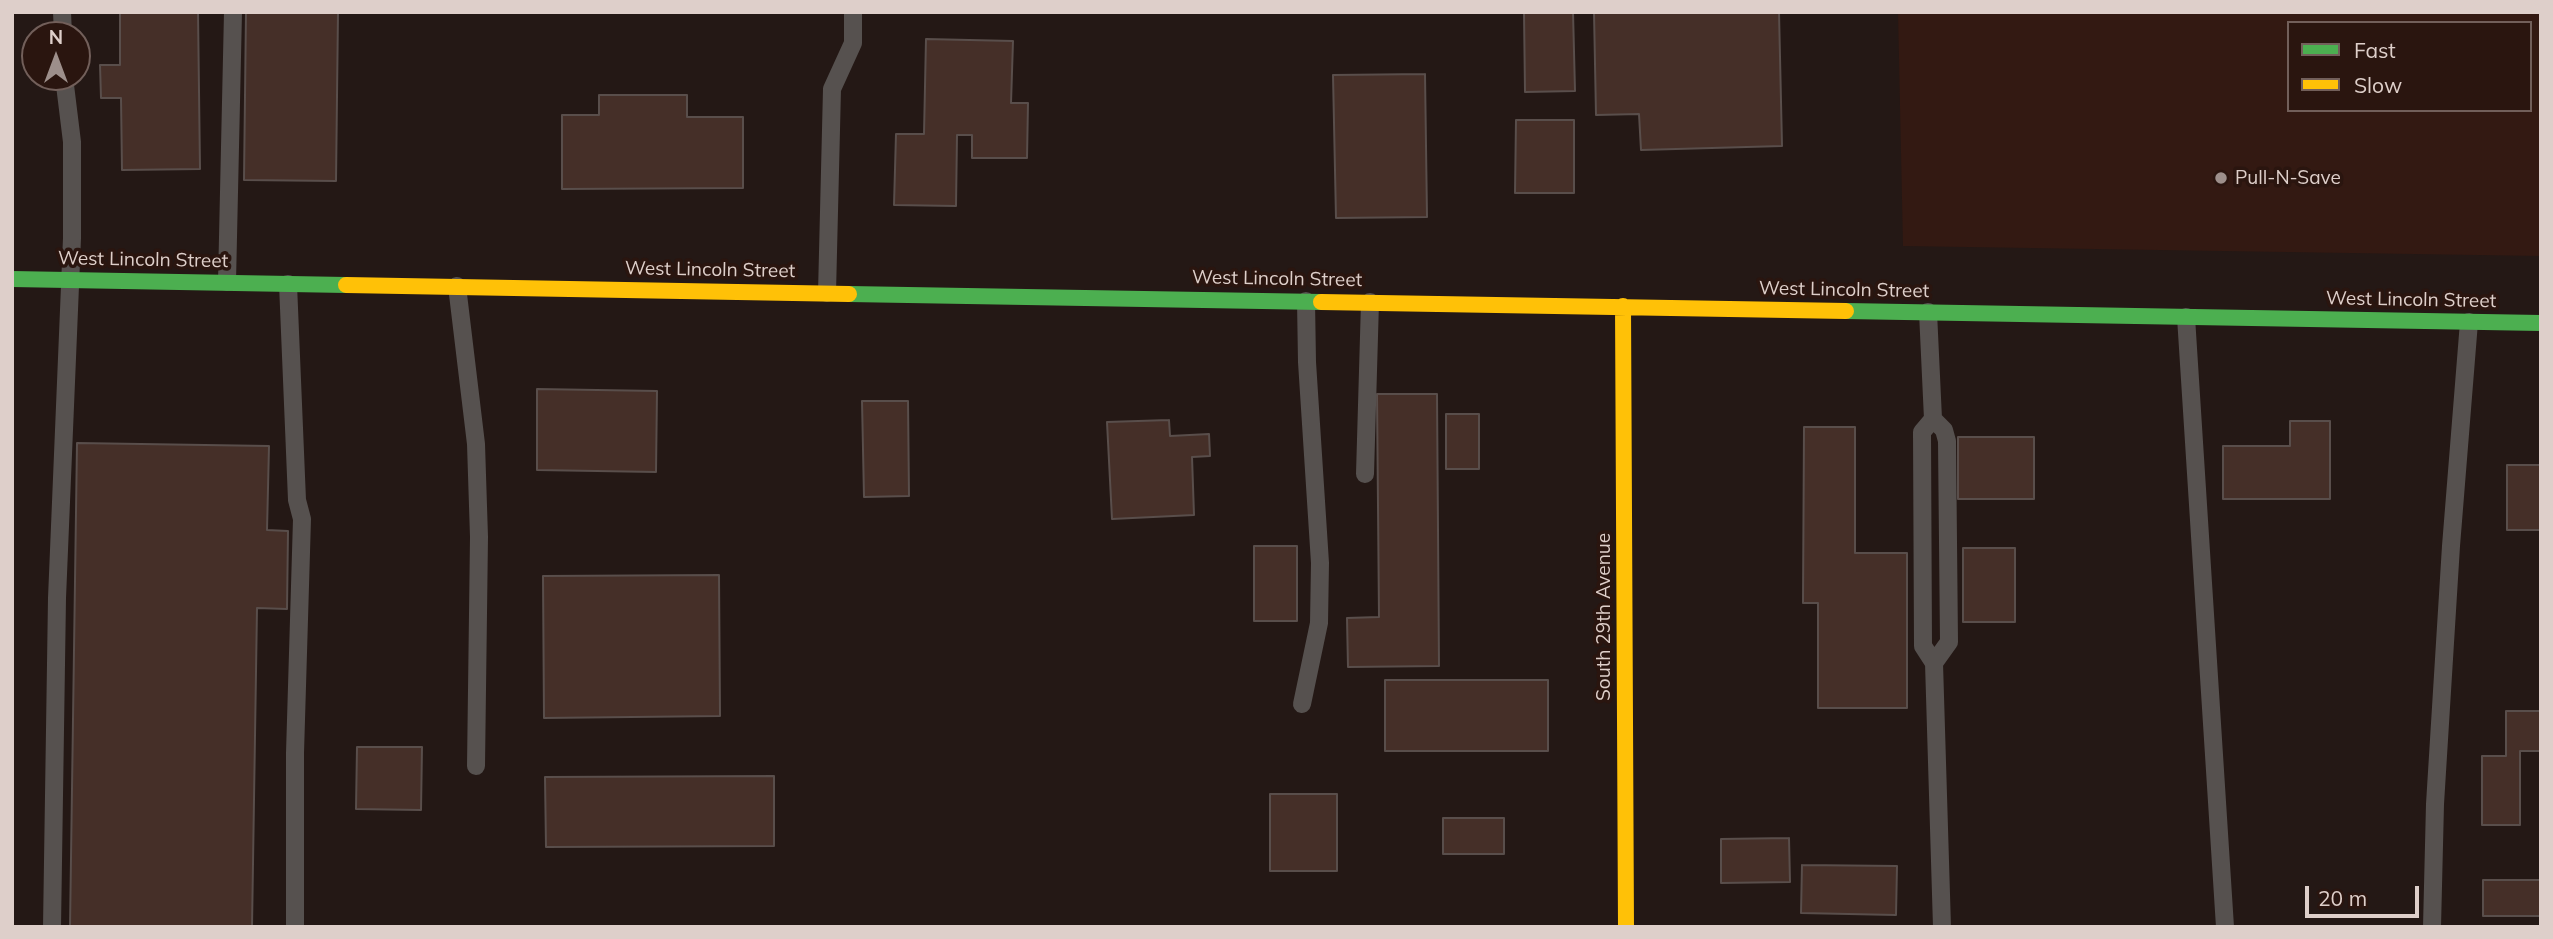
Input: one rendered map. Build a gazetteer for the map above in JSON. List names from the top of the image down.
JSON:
{
  "streets": {
    "street": ["West Lincoln Street", "South 29th Avenue"]
  },
  "crossings": [
    ["West Lincoln Street", "South 29th Avenue"]
  ],
  "places": ["Pull-N-Save"],
  "legend": ["Fast", "Slow"],
  "scale_bar": "20 m",
  "north": "top"
}
